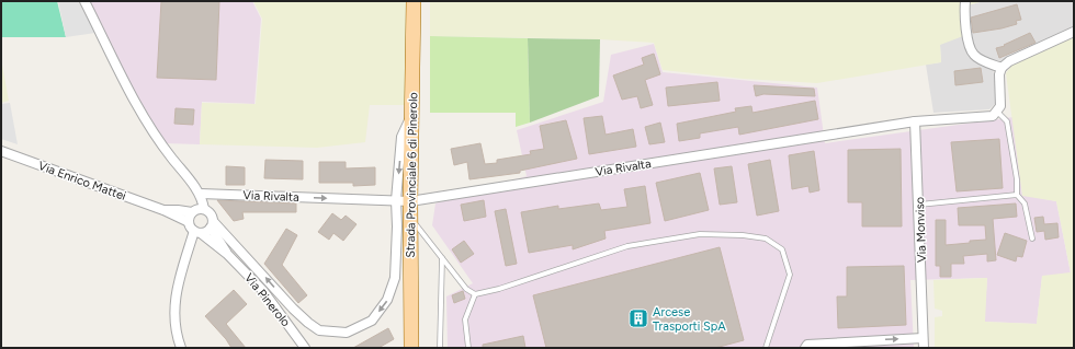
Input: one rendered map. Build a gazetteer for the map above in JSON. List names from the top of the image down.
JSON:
{
  "streets": {
    "main road": ["Strada Provinciale 6 di Pinerolo"],
    "street": [
      "Via Rivalta",
      "Via Enrico Mattei",
      "Via Monviso",
      "Via Pinerolo"
    ]
  },
  "crossings": [
    ["Via Rivalta", "Strada Provinciale 6 di Pinerolo"],
    ["Via Rivalta", "Via Monviso"],
    ["Via Enrico Mattei", "Via Pinerolo"]
  ],
  "places": {
    "building": ["Arcese Trasporti SpA"]
  }
}
